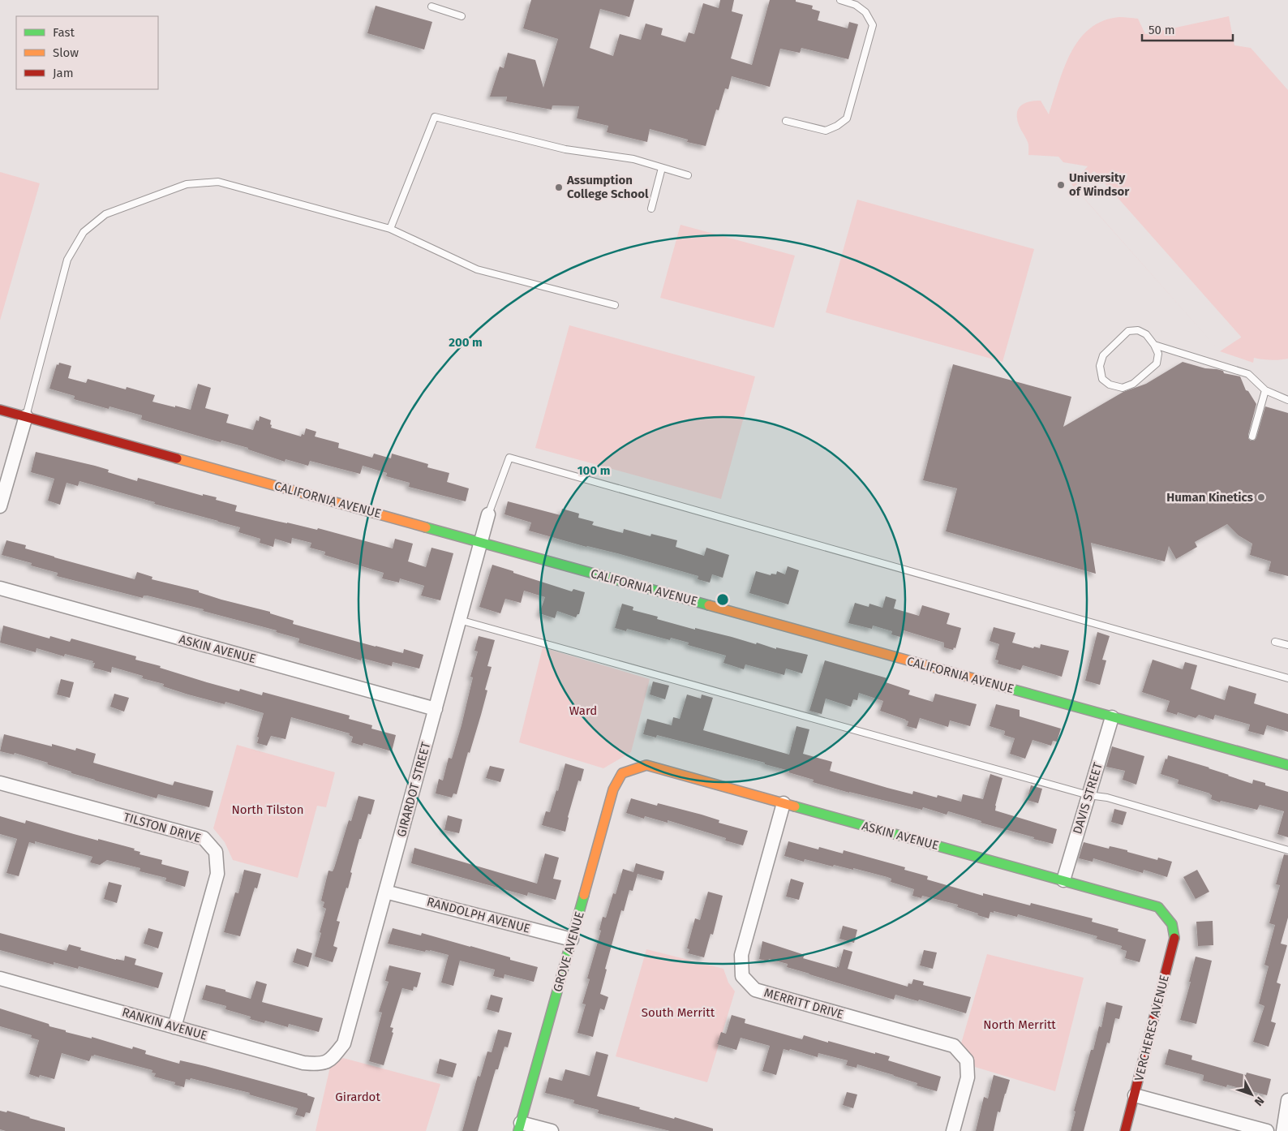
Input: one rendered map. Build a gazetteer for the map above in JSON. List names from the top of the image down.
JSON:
{
  "streets": {
    "street": [
      "CALIFORNIA AVENUE",
      "ASKIN AVENUE",
      "GIRARDOT STREET",
      "DAVIS STREET",
      "TILSTON DRIVE",
      "RANDOLPH AVENUE",
      "GROVE AVENUE",
      "MERRITT DRIVE",
      "RANKIN AVENUE",
      "VERCHERES AVENUE"
    ]
  },
  "crossings": [
    ["CALIFORNIA AVENUE", "GIRARDOT STREET"],
    ["CALIFORNIA AVENUE", "DAVIS STREET"],
    ["ASKIN AVENUE", "GIRARDOT STREET"],
    ["ASKIN AVENUE", "DAVIS STREET"],
    ["ASKIN AVENUE", "GROVE AVENUE"],
    ["ASKIN AVENUE", "MERRITT DRIVE"],
    ["ASKIN AVENUE", "VERCHERES AVENUE"],
    ["GIRARDOT STREET", "RANDOLPH AVENUE"],
    ["GIRARDOT STREET", "RANKIN AVENUE"],
    ["TILSTON DRIVE", "RANKIN AVENUE"],
    ["RANDOLPH AVENUE", "GROVE AVENUE"]
  ],
  "parks": [
    "Ward",
    "North Tilston",
    "South Merritt",
    "North Merritt",
    "Girardot"
  ],
  "places": ["University of Windsor", "Assumption College School", "Human Kinetics"],
  "legend": ["Fast", "Slow", "Jam"],
  "scale_bar": "50 m",
  "north": "bottom right",
  "rings": ["200 m", "100 m"]
}
